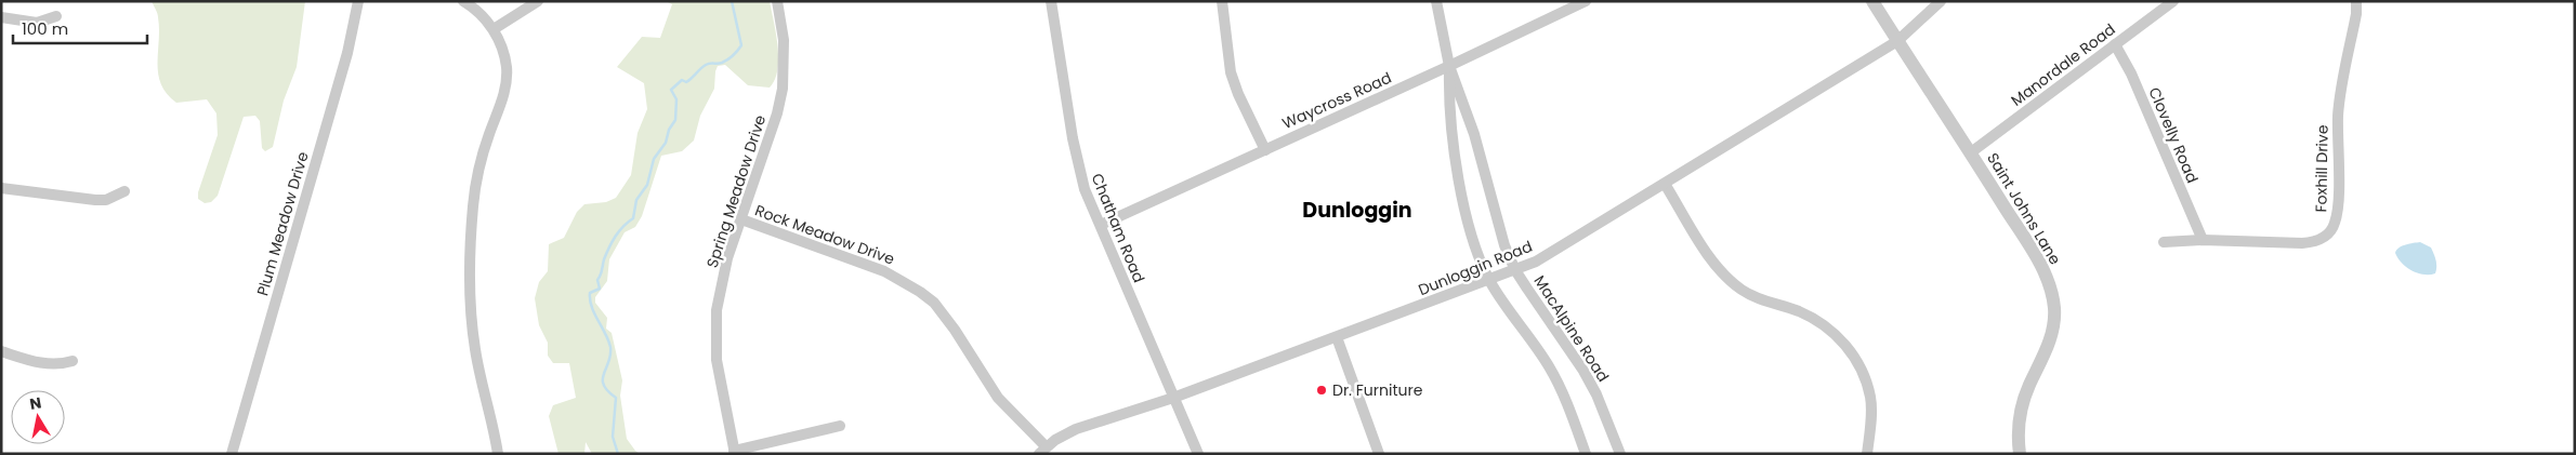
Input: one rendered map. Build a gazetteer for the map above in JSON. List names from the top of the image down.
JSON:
{
  "streets": {
    "street": [
      "Manordale Road",
      "Waycross Road",
      "Clovelly Road",
      "Foxhill Drive",
      "Spring Meadow Drive",
      "Saint Johns Lane",
      "Plum Meadow Drive",
      "Chatham Road",
      "Rock Meadow Drive",
      "Dunloggin Road",
      "MacAlpine Road"
    ]
  },
  "crossings": [
    ["Manordale Road", "Clovelly Road"],
    ["Manordale Road", "Saint Johns Lane"],
    ["Waycross Road", "Chatham Road"],
    ["Waycross Road", "MacAlpine Road"],
    ["Clovelly Road", "Foxhill Drive"],
    ["Spring Meadow Drive", "Rock Meadow Drive"],
    ["Saint Johns Lane", "Dunloggin Road"],
    ["Chatham Road", "Dunloggin Road"],
    ["Rock Meadow Drive", "Dunloggin Road"],
    ["Dunloggin Road", "MacAlpine Road"]
  ],
  "districts": ["Dunloggin"],
  "places": ["Dr. Furniture"],
  "scale_bar": "100 m",
  "north": "top"
}
